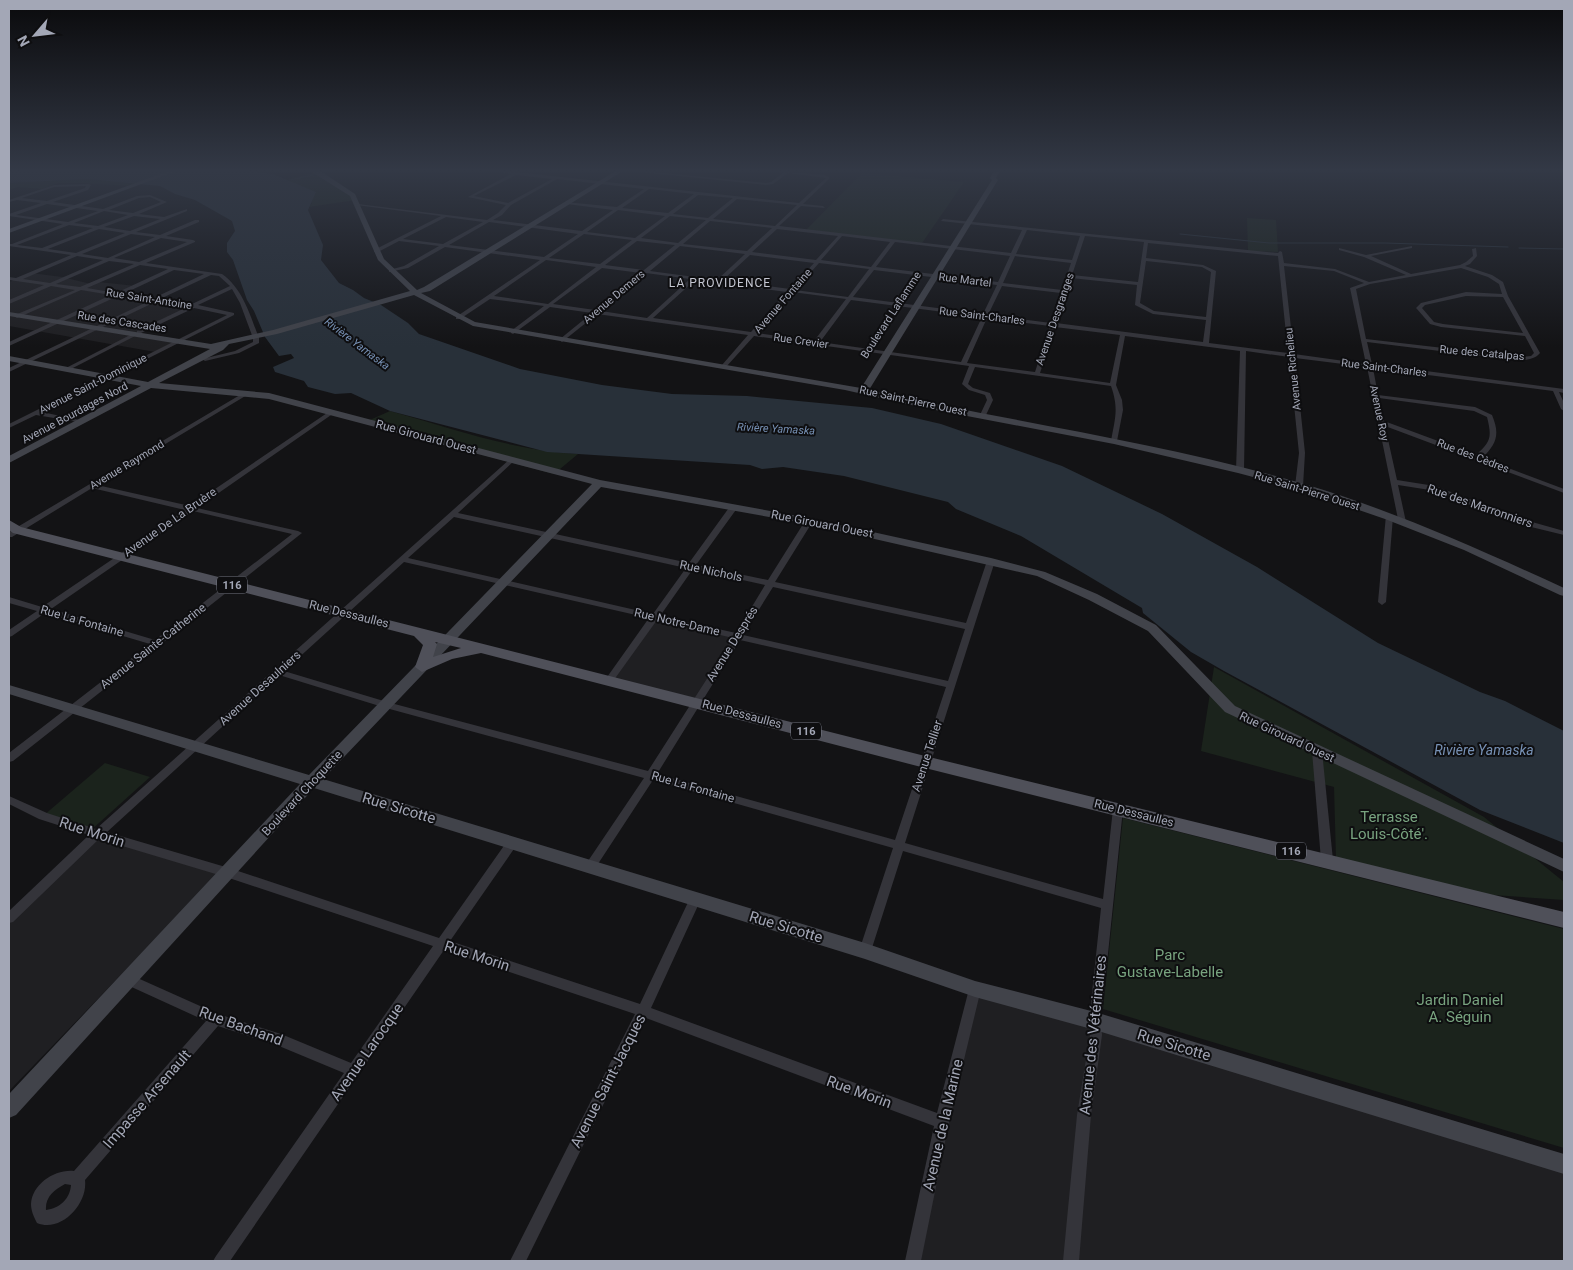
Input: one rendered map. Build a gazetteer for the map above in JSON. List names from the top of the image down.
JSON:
{
  "streets": {
    "main road": ["116", "Rue Dessaulles"],
    "street": [
      "Rue Martel",
      "Avenue Demers",
      "Rue Saint-Antoine",
      "Avenue Fontaine",
      "Boulevard Laflamme",
      "Rue Saint-Charles",
      "Avenue Desgranges",
      "Rue des Cascades",
      "Rue Crevier",
      "Rue des Catalpas",
      "Avenue Richelieu",
      "Avenue Saint-Dominique",
      "Rue Saint-Pierre Ouest",
      "Avenue Bourdages Nord",
      "Avenue Roy",
      "Rue Girouard Ouest",
      "Rue des Cèdres",
      "Avenue Raymond",
      "Rue des Marronniers",
      "Avenue De La Bruère",
      "Rue Nichols",
      "Rue La Fontaine",
      "Rue Notre-Dame",
      "Avenue Després",
      "Avenue Sainte-Catherine",
      "Avenue Desaulniers",
      "Avenue Tellier",
      "Boulevard Choquette",
      "Rue Sicotte",
      "Rue Morin",
      "Rue Bachand",
      "Avenue des Vétérinaires",
      "Avenue Larocque",
      "Avenue Saint-Jacques",
      "Impasse Arsenault",
      "Avenue de la Marine"
    ]
  },
  "crossings": [
    ["Rue Martel", "Avenue Demers"],
    ["Rue Martel", "Avenue Fontaine"],
    ["Rue Martel", "Boulevard Laflamme"],
    ["Rue Martel", "Avenue Desgranges"],
    ["Avenue Demers", "Rue Saint-Charles"],
    ["Avenue Demers", "Rue Crevier"],
    ["Avenue Demers", "Rue Saint-Pierre Ouest"],
    ["Rue Saint-Antoine", "Rue des Cascades"],
    ["Rue Saint-Antoine", "Avenue Saint-Dominique"],
    ["Avenue Fontaine", "Rue Saint-Charles"],
    ["Avenue Fontaine", "Rue Crevier"],
    ["Avenue Fontaine", "Rue Saint-Pierre Ouest"],
    ["Boulevard Laflamme", "Rue Saint-Charles"],
    ["Boulevard Laflamme", "Rue Crevier"],
    ["Boulevard Laflamme", "Rue Saint-Pierre Ouest"],
    ["Rue Saint-Charles", "Avenue Desgranges"],
    ["Rue Saint-Charles", "Avenue Richelieu"],
    ["Rue Saint-Charles", "Avenue Bourdages Nord"],
    ["Rue Saint-Charles", "Avenue Roy"],
    ["Avenue Desgranges", "Rue Crevier"],
    ["Rue des Cascades", "Avenue Saint-Dominique"],
    ["Rue des Cascades", "Avenue Bourdages Nord"],
    ["Rue des Catalpas", "Avenue Roy"],
    ["Avenue Richelieu", "Rue Saint-Pierre Ouest"],
    ["Avenue Saint-Dominique", "Rue Girouard Ouest"],
    ["Rue Saint-Pierre Ouest", "Avenue Bourdages Nord"],
    ["Rue Saint-Pierre Ouest", "Avenue Roy"],
    ["Avenue Bourdages Nord", "Rue Girouard Ouest"],
    ["Avenue Roy", "Rue des Cèdres"],
    ["Avenue Roy", "Rue des Marronniers"],
    ["Rue Girouard Ouest", "Avenue Raymond"],
    ["Rue Girouard Ouest", "Avenue De La Bruère"],
    ["Rue Girouard Ouest", "Avenue Després"],
    ["Rue Girouard Ouest", "Avenue Desaulniers"],
    ["Rue Girouard Ouest", "Avenue Tellier"],
    ["Rue Girouard Ouest", "Boulevard Choquette"],
    ["Avenue Raymond", "Rue Dessaulles"],
    ["Avenue De La Bruère", "Rue Dessaulles"],
    ["Avenue De La Bruère", "Rue La Fontaine"],
    ["Avenue De La Bruère", "Avenue Sainte-Catherine"],
    ["Rue Nichols", "Avenue Després"],
    ["Rue Nichols", "Avenue Desaulniers"],
    ["Rue Nichols", "Avenue Tellier"],
    ["Rue Nichols", "Boulevard Choquette"],
    ["Rue Dessaulles", "Avenue Després"],
    ["Rue Dessaulles", "Avenue Sainte-Catherine"],
    ["Rue Dessaulles", "Avenue Desaulniers"],
    ["Rue Dessaulles", "Avenue Tellier"],
    ["Rue Dessaulles", "Boulevard Choquette"],
    ["Rue Dessaulles", "Avenue des Vétérinaires"],
    ["Rue La Fontaine", "Avenue Després"],
    ["Rue La Fontaine", "Avenue Sainte-Catherine"],
    ["Rue La Fontaine", "Avenue Desaulniers"],
    ["Rue La Fontaine", "Avenue Tellier"],
    ["Rue La Fontaine", "Boulevard Choquette"],
    ["Rue La Fontaine", "Avenue des Vétérinaires"],
    ["Rue Notre-Dame", "Avenue Després"],
    ["Rue Notre-Dame", "Avenue Desaulniers"],
    ["Rue Notre-Dame", "Avenue Tellier"],
    ["Rue Notre-Dame", "Boulevard Choquette"],
    ["Avenue Després", "Rue Sicotte"],
    ["Avenue Sainte-Catherine", "Rue Sicotte"],
    ["Avenue Desaulniers", "Rue Sicotte"],
    ["Avenue Desaulniers", "Rue Morin"],
    ["Avenue Tellier", "Rue Sicotte"],
    ["Boulevard Choquette", "Rue Sicotte"],
    ["Boulevard Choquette", "Rue Morin"],
    ["Boulevard Choquette", "Rue Bachand"],
    ["Rue Sicotte", "Avenue des Vétérinaires"],
    ["Rue Sicotte", "Avenue Larocque"],
    ["Rue Sicotte", "Avenue Saint-Jacques"],
    ["Rue Sicotte", "Avenue de la Marine"],
    ["Rue Morin", "Avenue Larocque"],
    ["Rue Morin", "Avenue Saint-Jacques"],
    ["Rue Morin", "Avenue de la Marine"],
    ["Rue Bachand", "Avenue Larocque"],
    ["Rue Bachand", "Impasse Arsenault"]
  ],
  "districts": ["LA PROVIDENCE"],
  "water": ["Rivière Yamaska"],
  "parks": ["Terrasse Louis-Côté'.", "Parc Gustave-Labelle", "Jardin Daniel A. Séguin"],
  "north": "bottom left"
}
